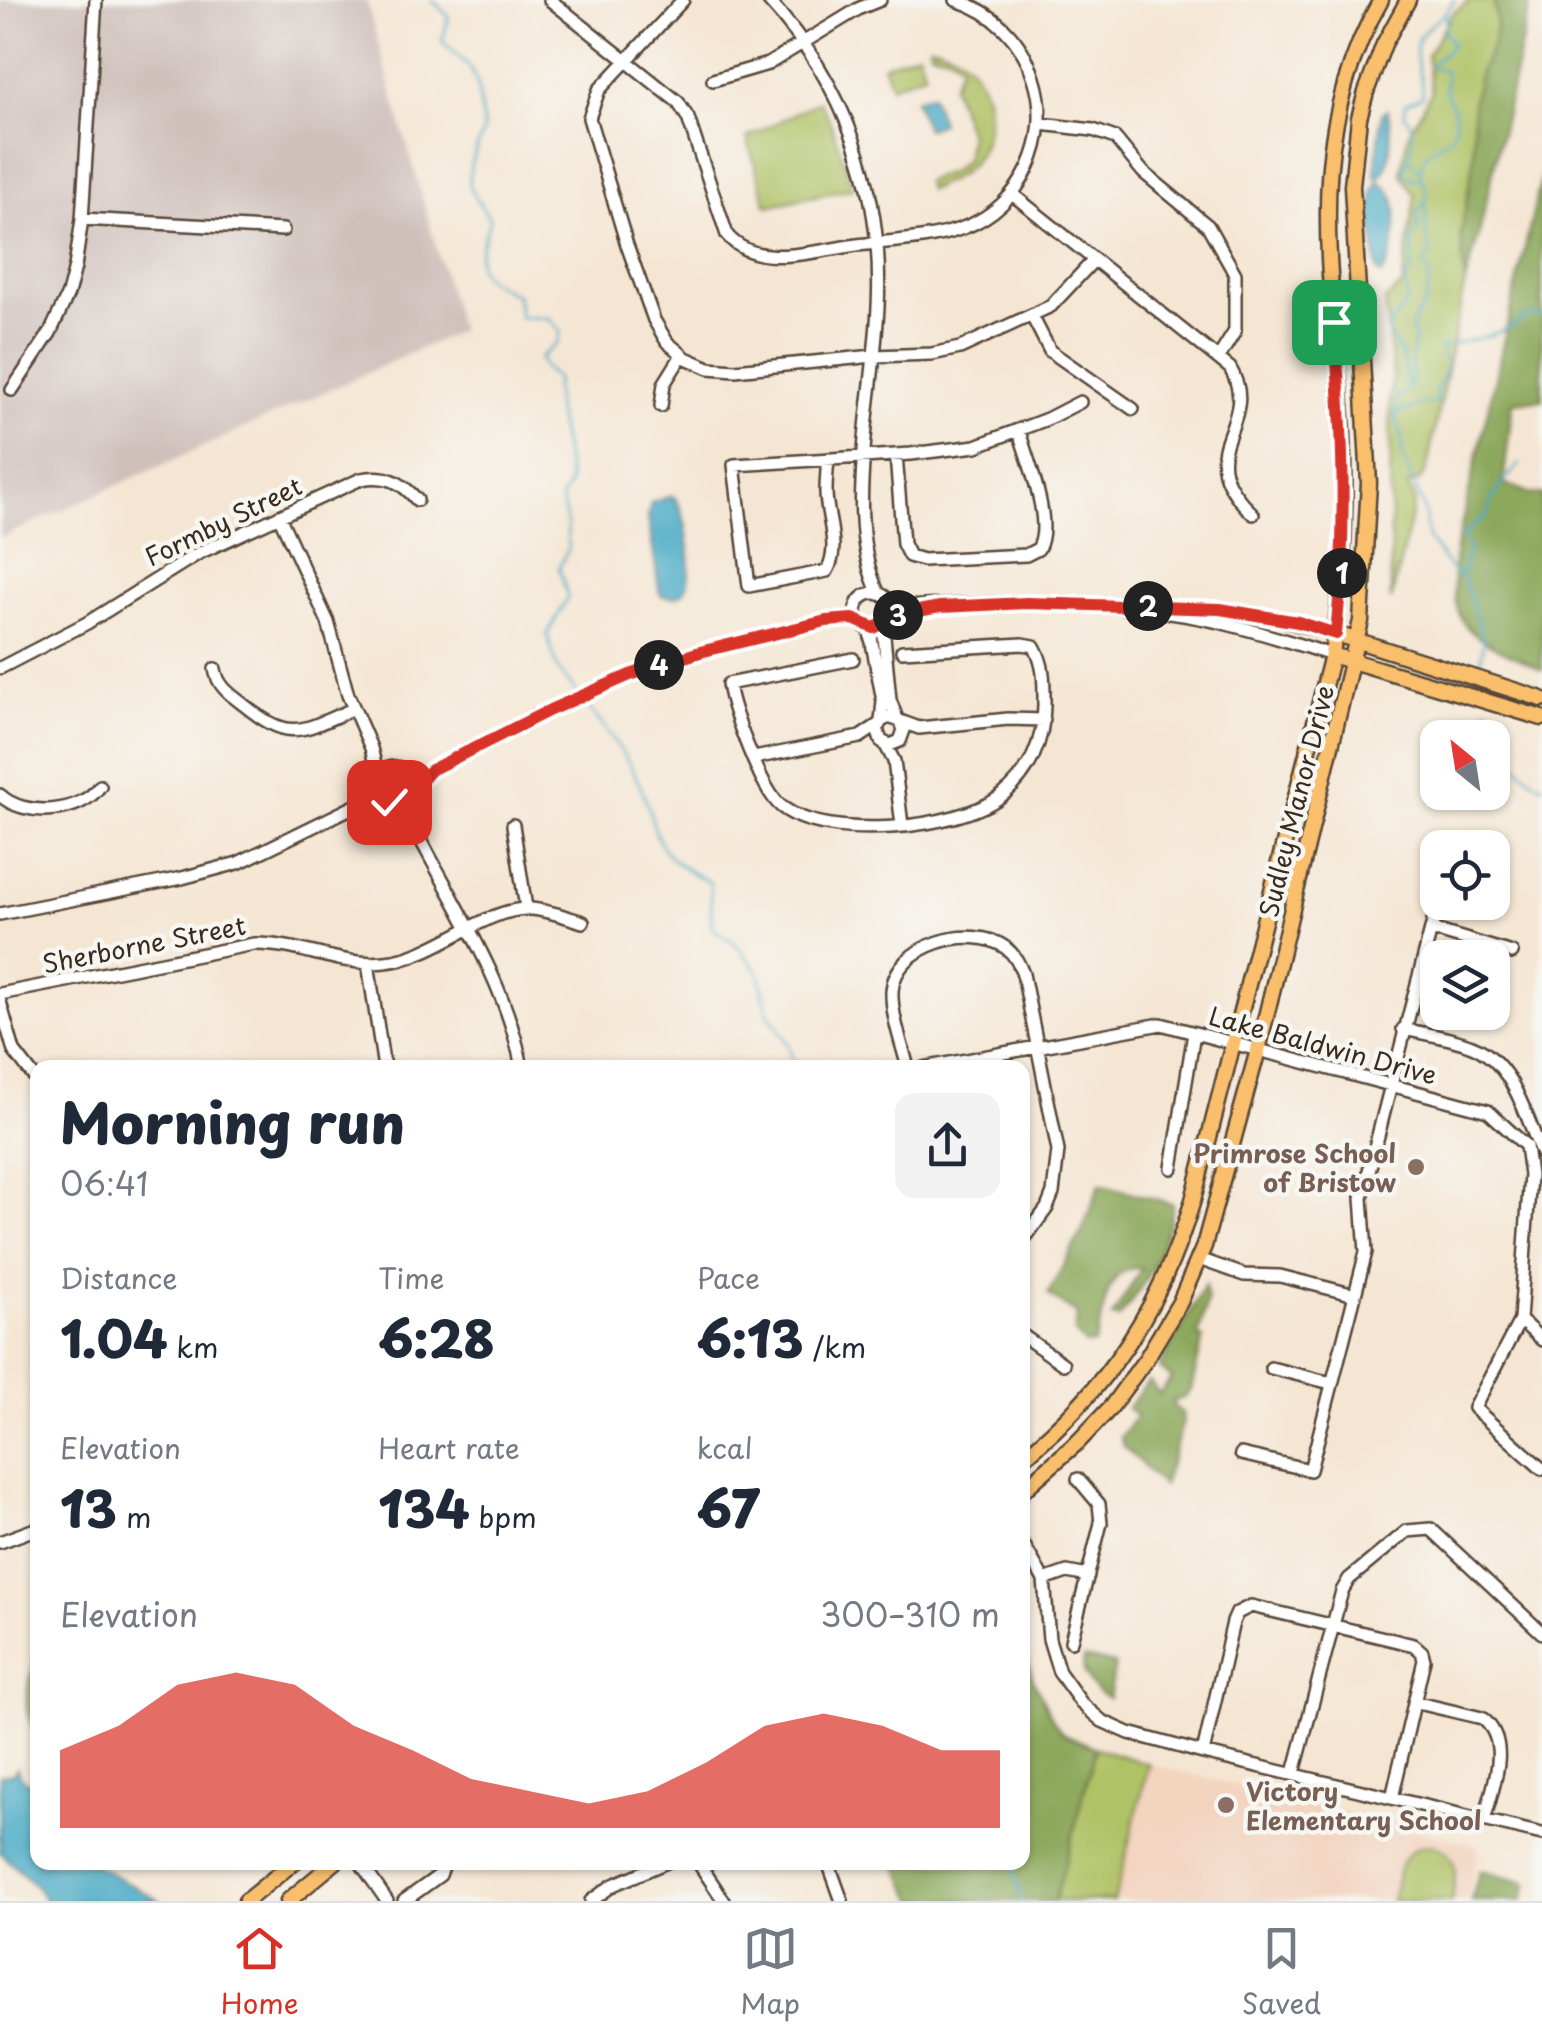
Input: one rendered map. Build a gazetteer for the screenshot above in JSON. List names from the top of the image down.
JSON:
{
  "streets": {
    "main road": ["Sudley Manor Drive"],
    "street": ["Formby Street", "Sherborne Street", "Lake Baldwin Drive"]
  },
  "crossings": [
    ["Sudley Manor Drive", "Lake Baldwin Drive"]
  ],
  "places": ["Primrose School of Bristow", "Victory Elementary School"],
  "north": "top left",
  "page": {
    "pins": [
      "1",
      "2",
      "3",
      "4"
    ],
    "heading": ["Morning run", "06:41"],
    "stats": [
      ["Distance", "1.04 km"],
      ["Time", "6:28"],
      ["Pace", "6:13 /km"],
      ["Elevation", "13 m"],
      ["Heart rate", "134 bpm"],
      ["kcal", "67"]
    ],
    "chart": ["Elevation", "300–310 m"],
    "tabs": ["Home", "Map", "Saved"]
  }
}
